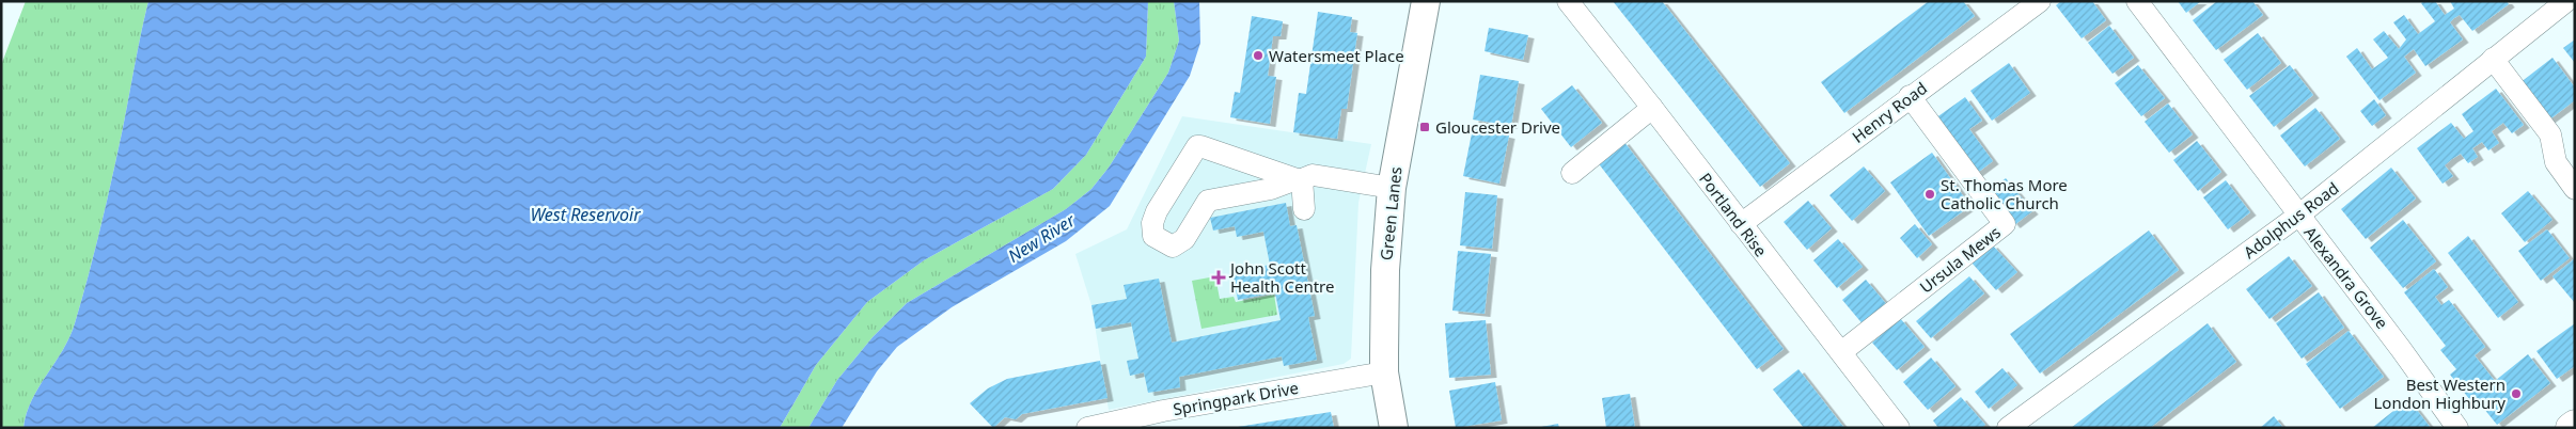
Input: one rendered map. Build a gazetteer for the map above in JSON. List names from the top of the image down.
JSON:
{
  "streets": {
    "main road": ["Green Lanes"],
    "street": [
      "Henry Road",
      "Portland Rise",
      "Adolphus Road",
      "Ursula Mews",
      "Alexandra Grove",
      "Springpark Drive"
    ]
  },
  "crossings": [
    ["Henry Road", "Portland Rise"],
    ["Henry Road", "Ursula Mews"],
    ["Green Lanes", "Springpark Drive"],
    ["Portland Rise", "Ursula Mews"],
    ["Adolphus Road", "Alexandra Grove"]
  ],
  "water": ["West Reservoir", "New River"],
  "places": {
    "other": ["Watersmeet Place", "St. Thomas More Catholic Church", "Best Western London Highbury"],
    "transit": ["Gloucester Drive"],
    "health": ["John Scott Health Centre"]
  }
}
